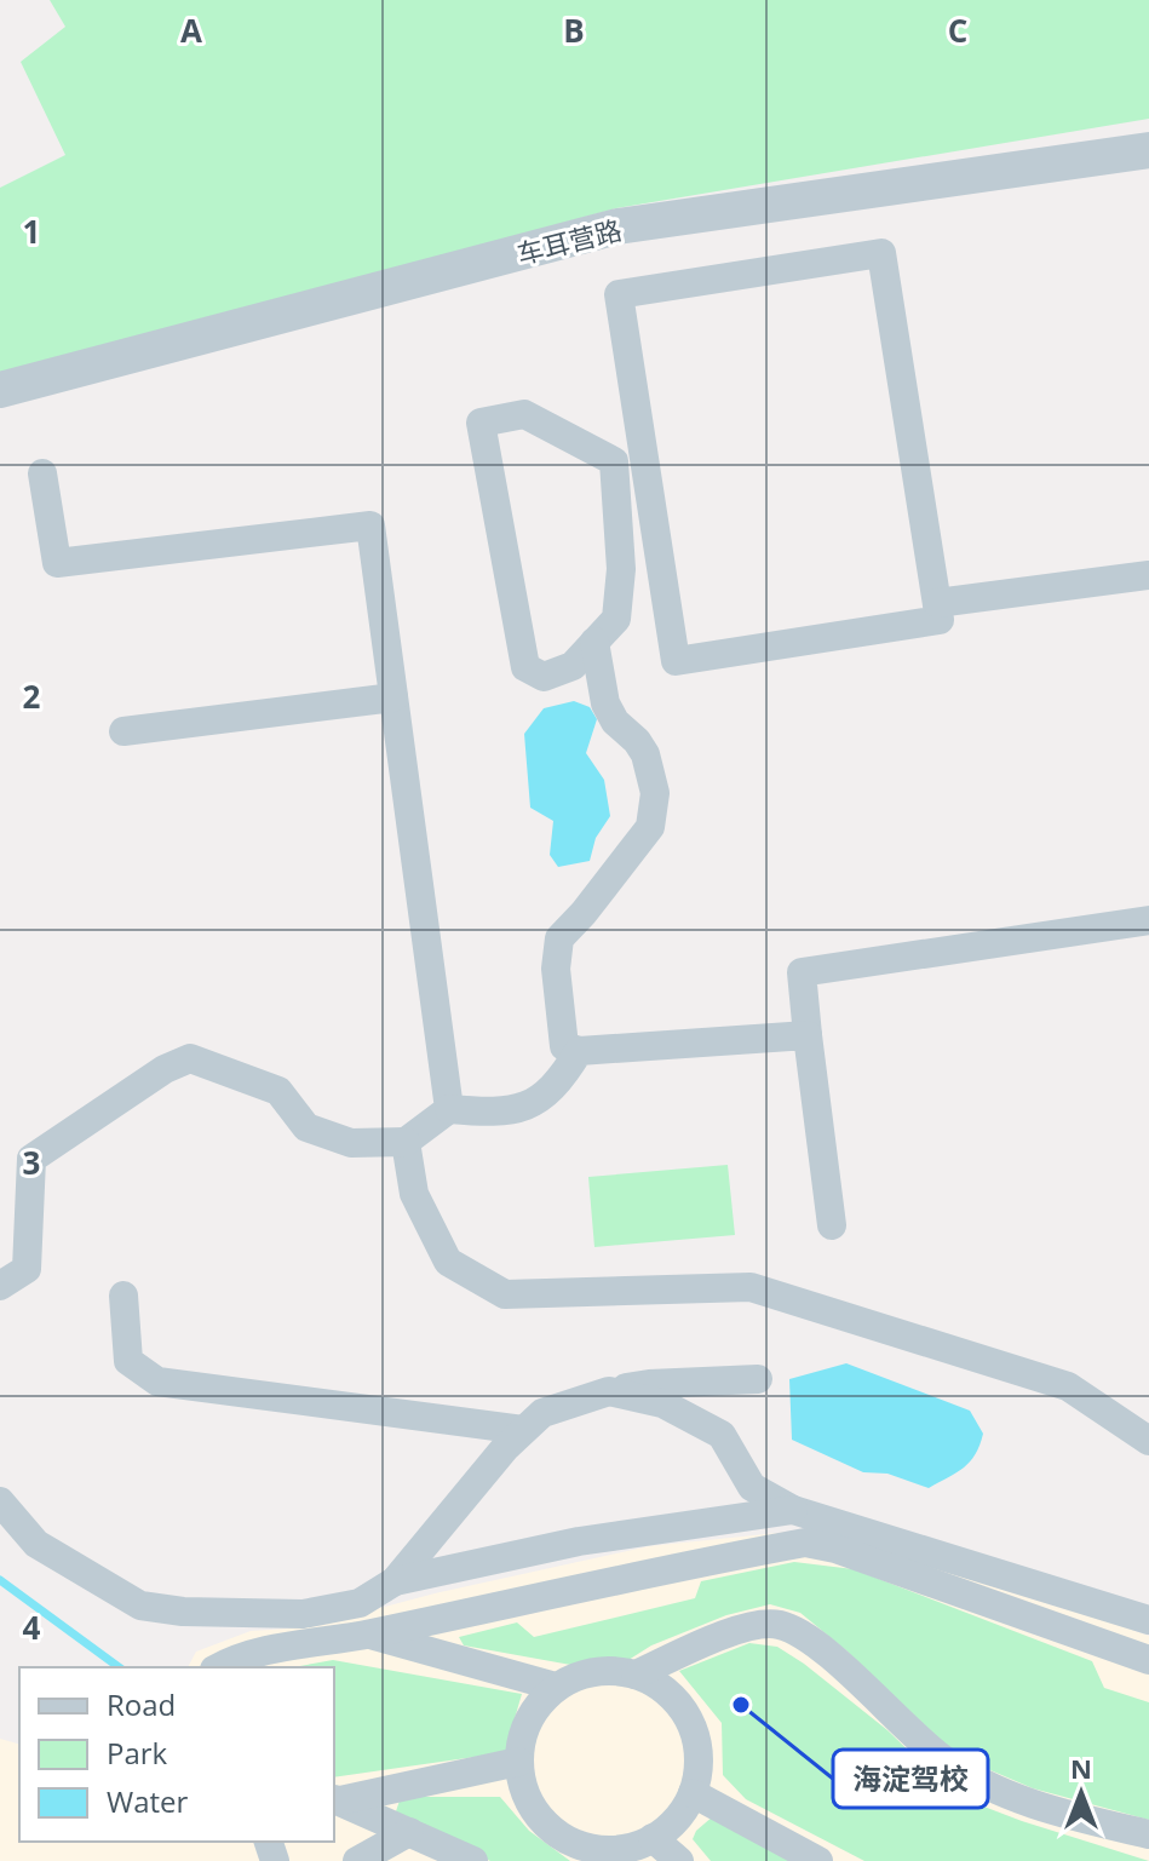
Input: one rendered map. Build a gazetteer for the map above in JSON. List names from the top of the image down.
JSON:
{
  "streets": {
    "street": ["车耳营路"]
  },
  "places": ["海淀驾校"],
  "legend": ["Road", "Park", "Water"],
  "north": "top",
  "grid": {
    "columns": ["A", "B", "C"],
    "rows": [
      "1",
      "2",
      "3",
      "4"
    ]
  }
}
